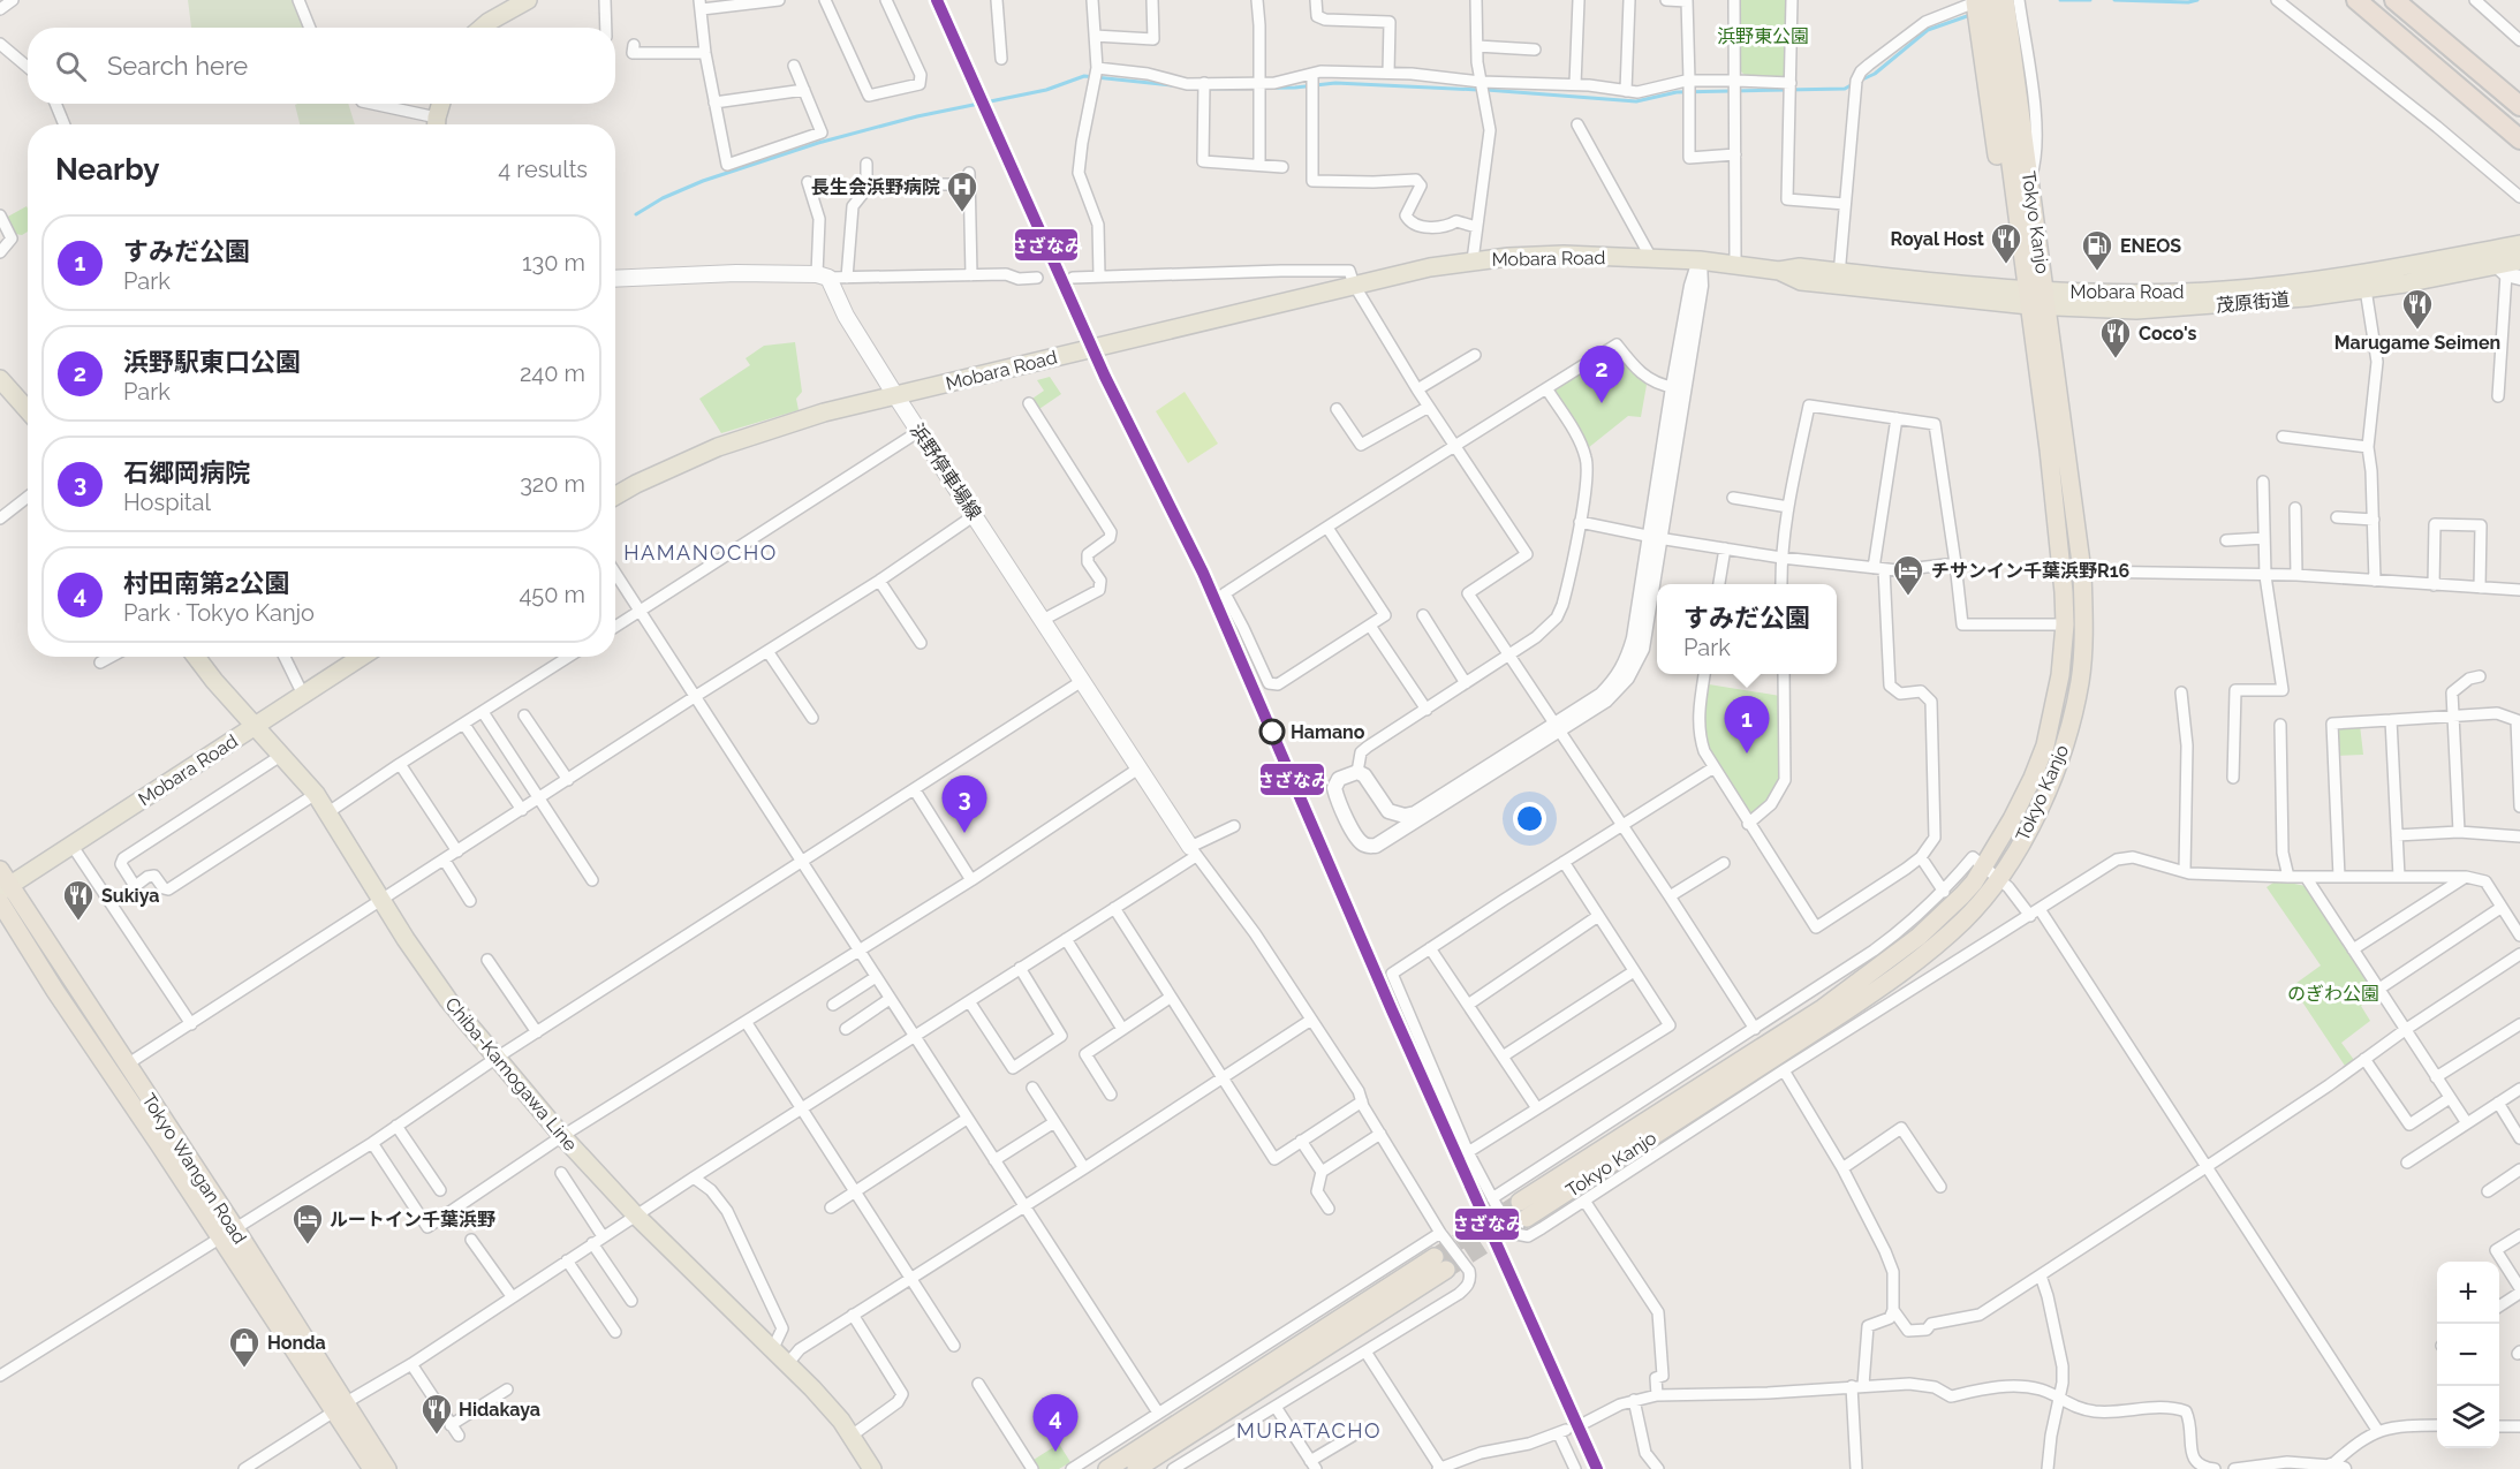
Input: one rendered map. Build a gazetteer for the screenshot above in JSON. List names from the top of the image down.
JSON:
{
  "streets": {
    "highway": ["Tokyo Kanjo", "Tokyo Wangan Road"],
    "main road": [
      "Mobara Road",
      "茂原街道",
      "浜野停車場線",
      "Chiba-Kamogawa Line"
    ]
  },
  "crossings": [
    ["Tokyo Kanjo", "Mobara Road"],
    ["Tokyo Kanjo", "茂原街道"],
    ["Mobara Road", "茂原街道"],
    ["Mobara Road", "浜野停車場線"],
    ["Mobara Road", "Chiba-Kamogawa Line"],
    ["Mobara Road", "Tokyo Wangan Road"]
  ],
  "districts": ["HAMANOCHO", "MURATACHO"],
  "parks": ["浜野東公園", "のぎわ公園"],
  "places": {
    "hospital": ["長生会浜野病院"],
    "restaurant": [
      "Royal Host",
      "Marugame Seimen",
      "Coco's",
      "Sukiya",
      "Hidakaya"
    ],
    "fuel station": ["ENEOS"],
    "hotel": ["チサンイン千葉浜野R16", "ルートイン千葉浜野"],
    "other": ["Hamano"],
    "shop": ["Honda"]
  },
  "lines": ["transit line さざなみ"],
  "page": {
    "search": "Search here",
    "heading": ["Nearby", "4 results"],
    "list": [
      {
        "mark": "1",
        "name": "すみだ公園",
        "note": "Park",
        "value": "130 m"
      },
      {
        "mark": "2",
        "name": "浜野駅東口公園",
        "note": "Park",
        "value": "240 m"
      },
      {
        "mark": "3",
        "name": "石郷岡病院",
        "note": "Hospital",
        "value": "320 m"
      },
      {
        "mark": "4",
        "name": "村田南第2公園",
        "note": "Park · Tokyo Kanjo",
        "value": "450 m"
      }
    ],
    "pins": [
      "2",
      "1",
      "3",
      "4"
    ],
    "popup": ["すみだ公園", "Park"],
    "map_buttons": ["+", "−"]
  }
}
